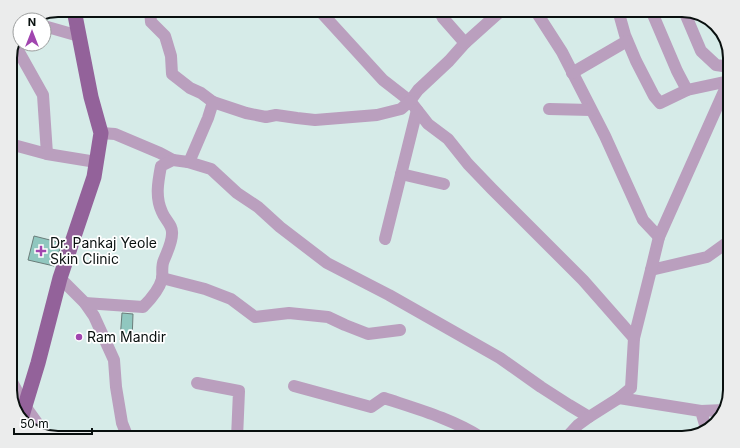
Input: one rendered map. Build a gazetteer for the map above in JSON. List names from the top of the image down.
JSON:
{
  "places": {
    "health": ["Dr. Pankaj Yeole Skin Clinic"],
    "other": ["Ram Mandir"]
  },
  "scale_bar": "50 m",
  "north": "top"
}
